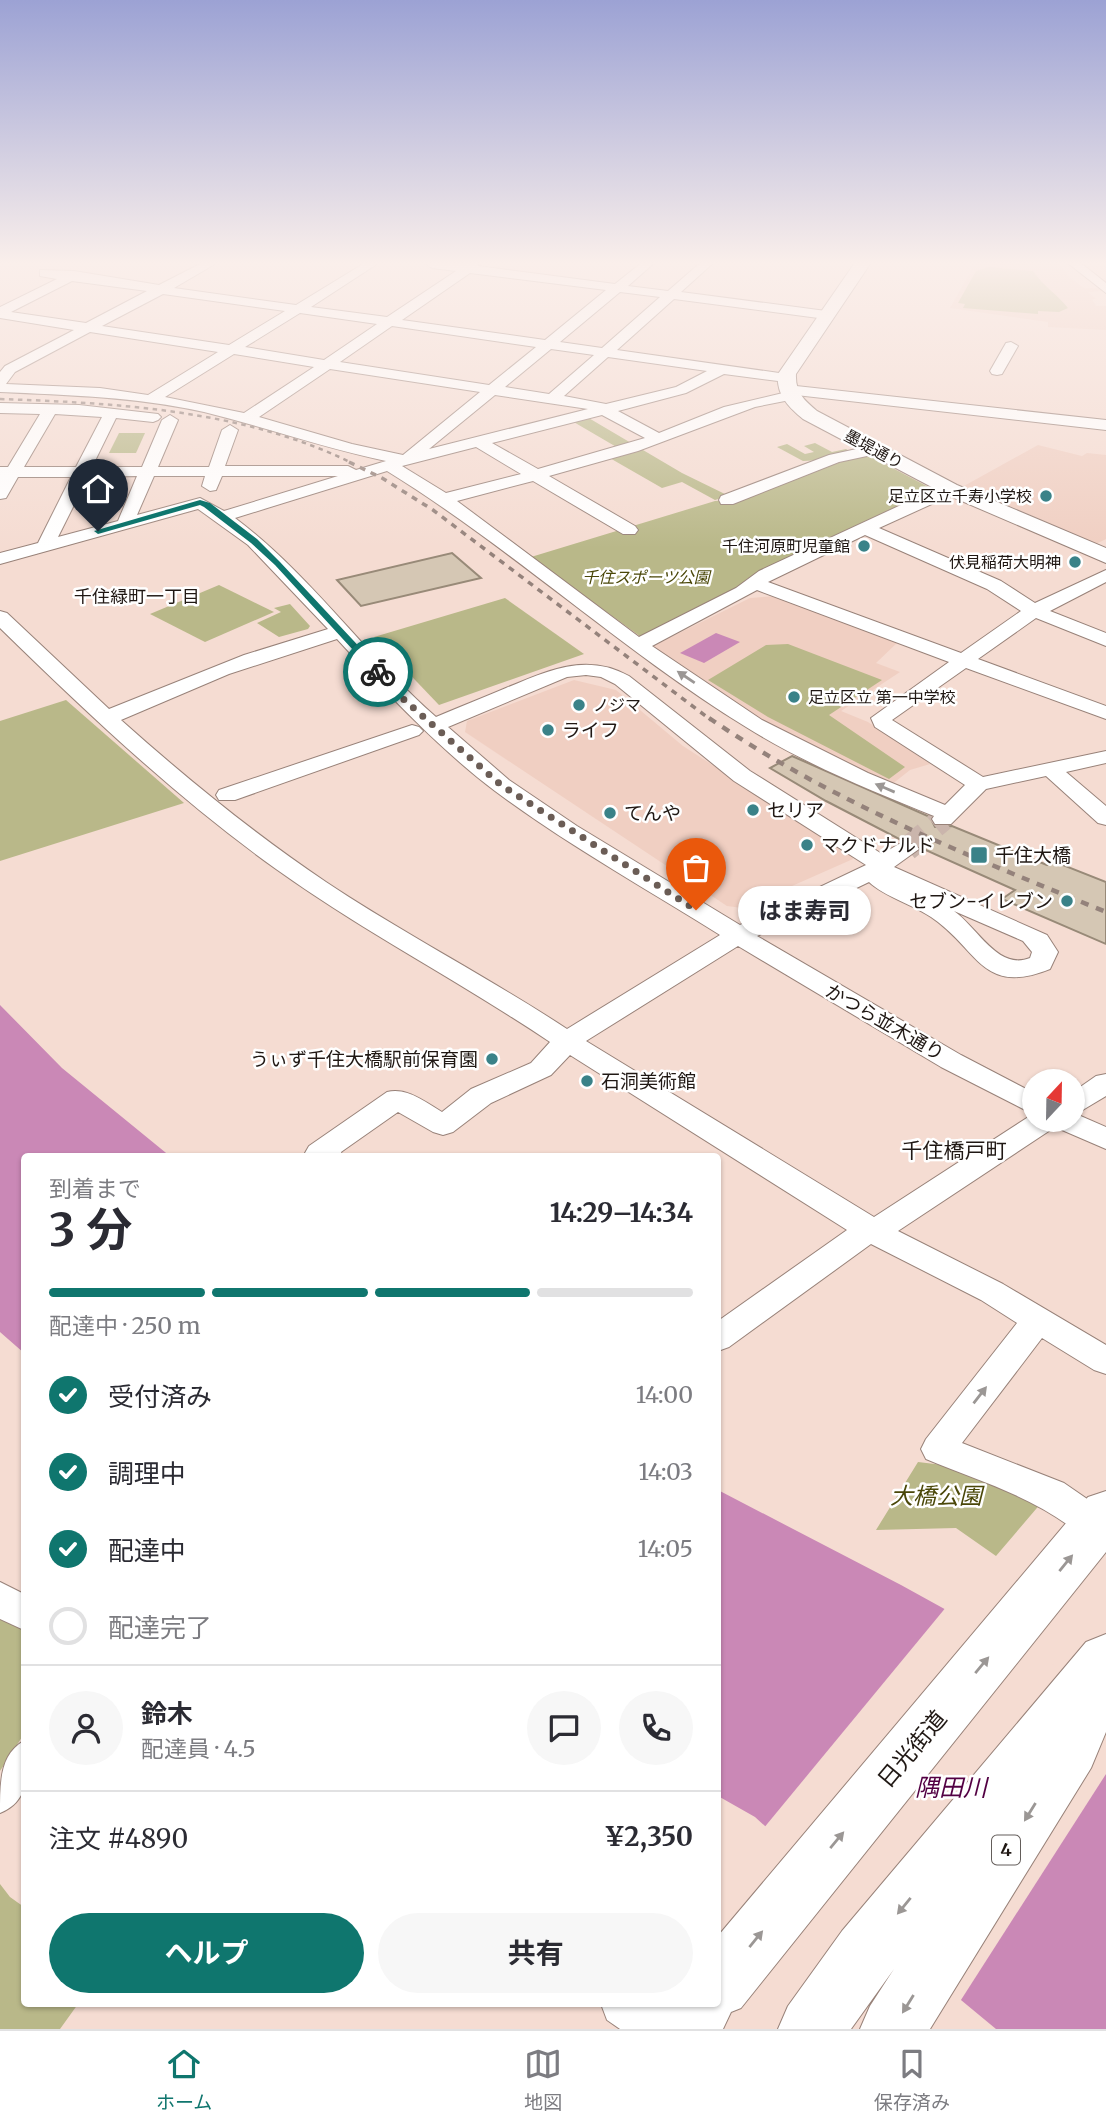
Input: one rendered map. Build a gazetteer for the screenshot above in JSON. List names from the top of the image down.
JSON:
{
  "streets": {
    "highway": ["日光街道", "4"],
    "main road": ["墨堤通り"],
    "street": ["かつら並木通り"]
  },
  "districts": ["千住緑町一丁目", "千住橋戸町"],
  "water": ["隅田川"],
  "parks": ["千住スポーツ公園", "大橋公園"],
  "places": {
    "other": [
      "足立区立千寿小学校",
      "千住河原町児童館",
      "伏見稲荷大明神",
      "足立区立 第一中学校",
      "ノジマ",
      "ライフ",
      "セリア",
      "てんや",
      "マクドナルド",
      "セブン-イレブン",
      "はま寿司",
      "うぃず千住大橋駅前保育園",
      "石洞美術館"
    ],
    "transit": ["千住大橋"]
  },
  "north": "top",
  "page": {
    "bubble": "はま寿司",
    "heading": ["3 分", "到着まで", "14:29–14:34"],
    "panel": [
      "鈴木",
      "配達員 · 4.5",
      "注文 #4890",
      "¥2,350"
    ],
    "bar": "配達中 · 250 m",
    "list": [
      ["受付済み", "14:00"],
      ["調理中", "14:03"],
      ["配達中", "14:05"],
      "配達完了"
    ],
    "buttons": ["ヘルプ", "共有"],
    "tabs": ["ホーム", "地図", "保存済み"]
  }
}
